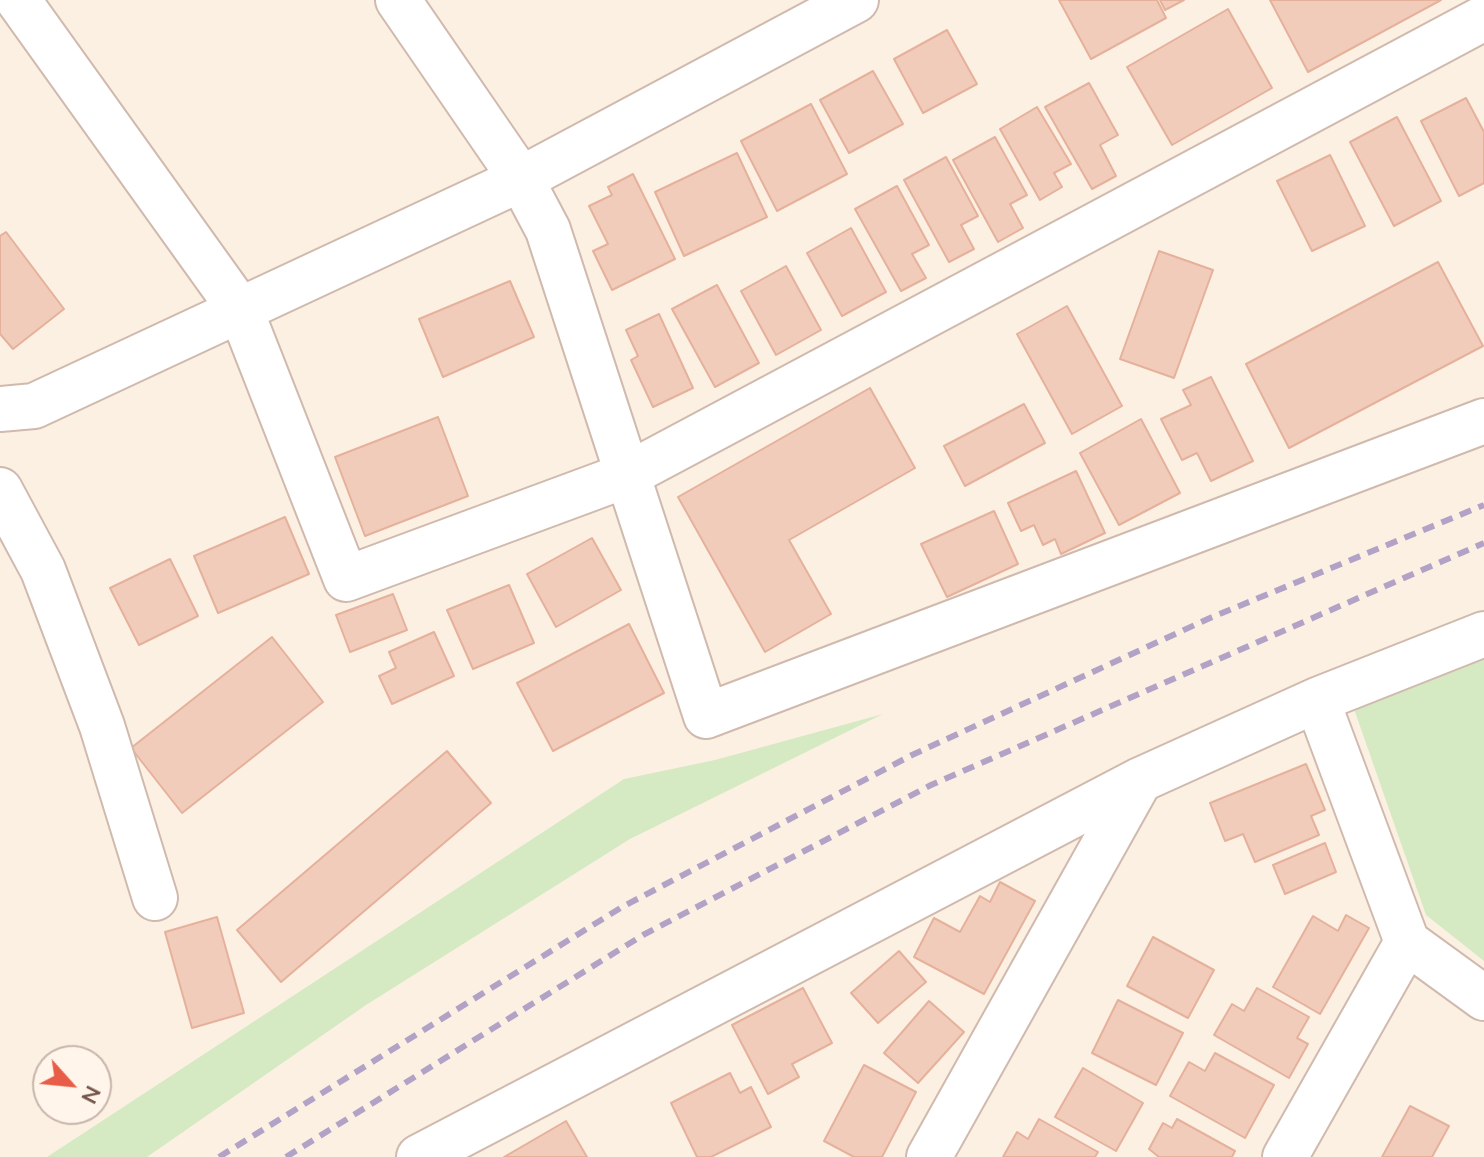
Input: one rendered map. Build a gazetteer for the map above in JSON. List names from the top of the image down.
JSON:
{
  "north": "bottom right"
}
